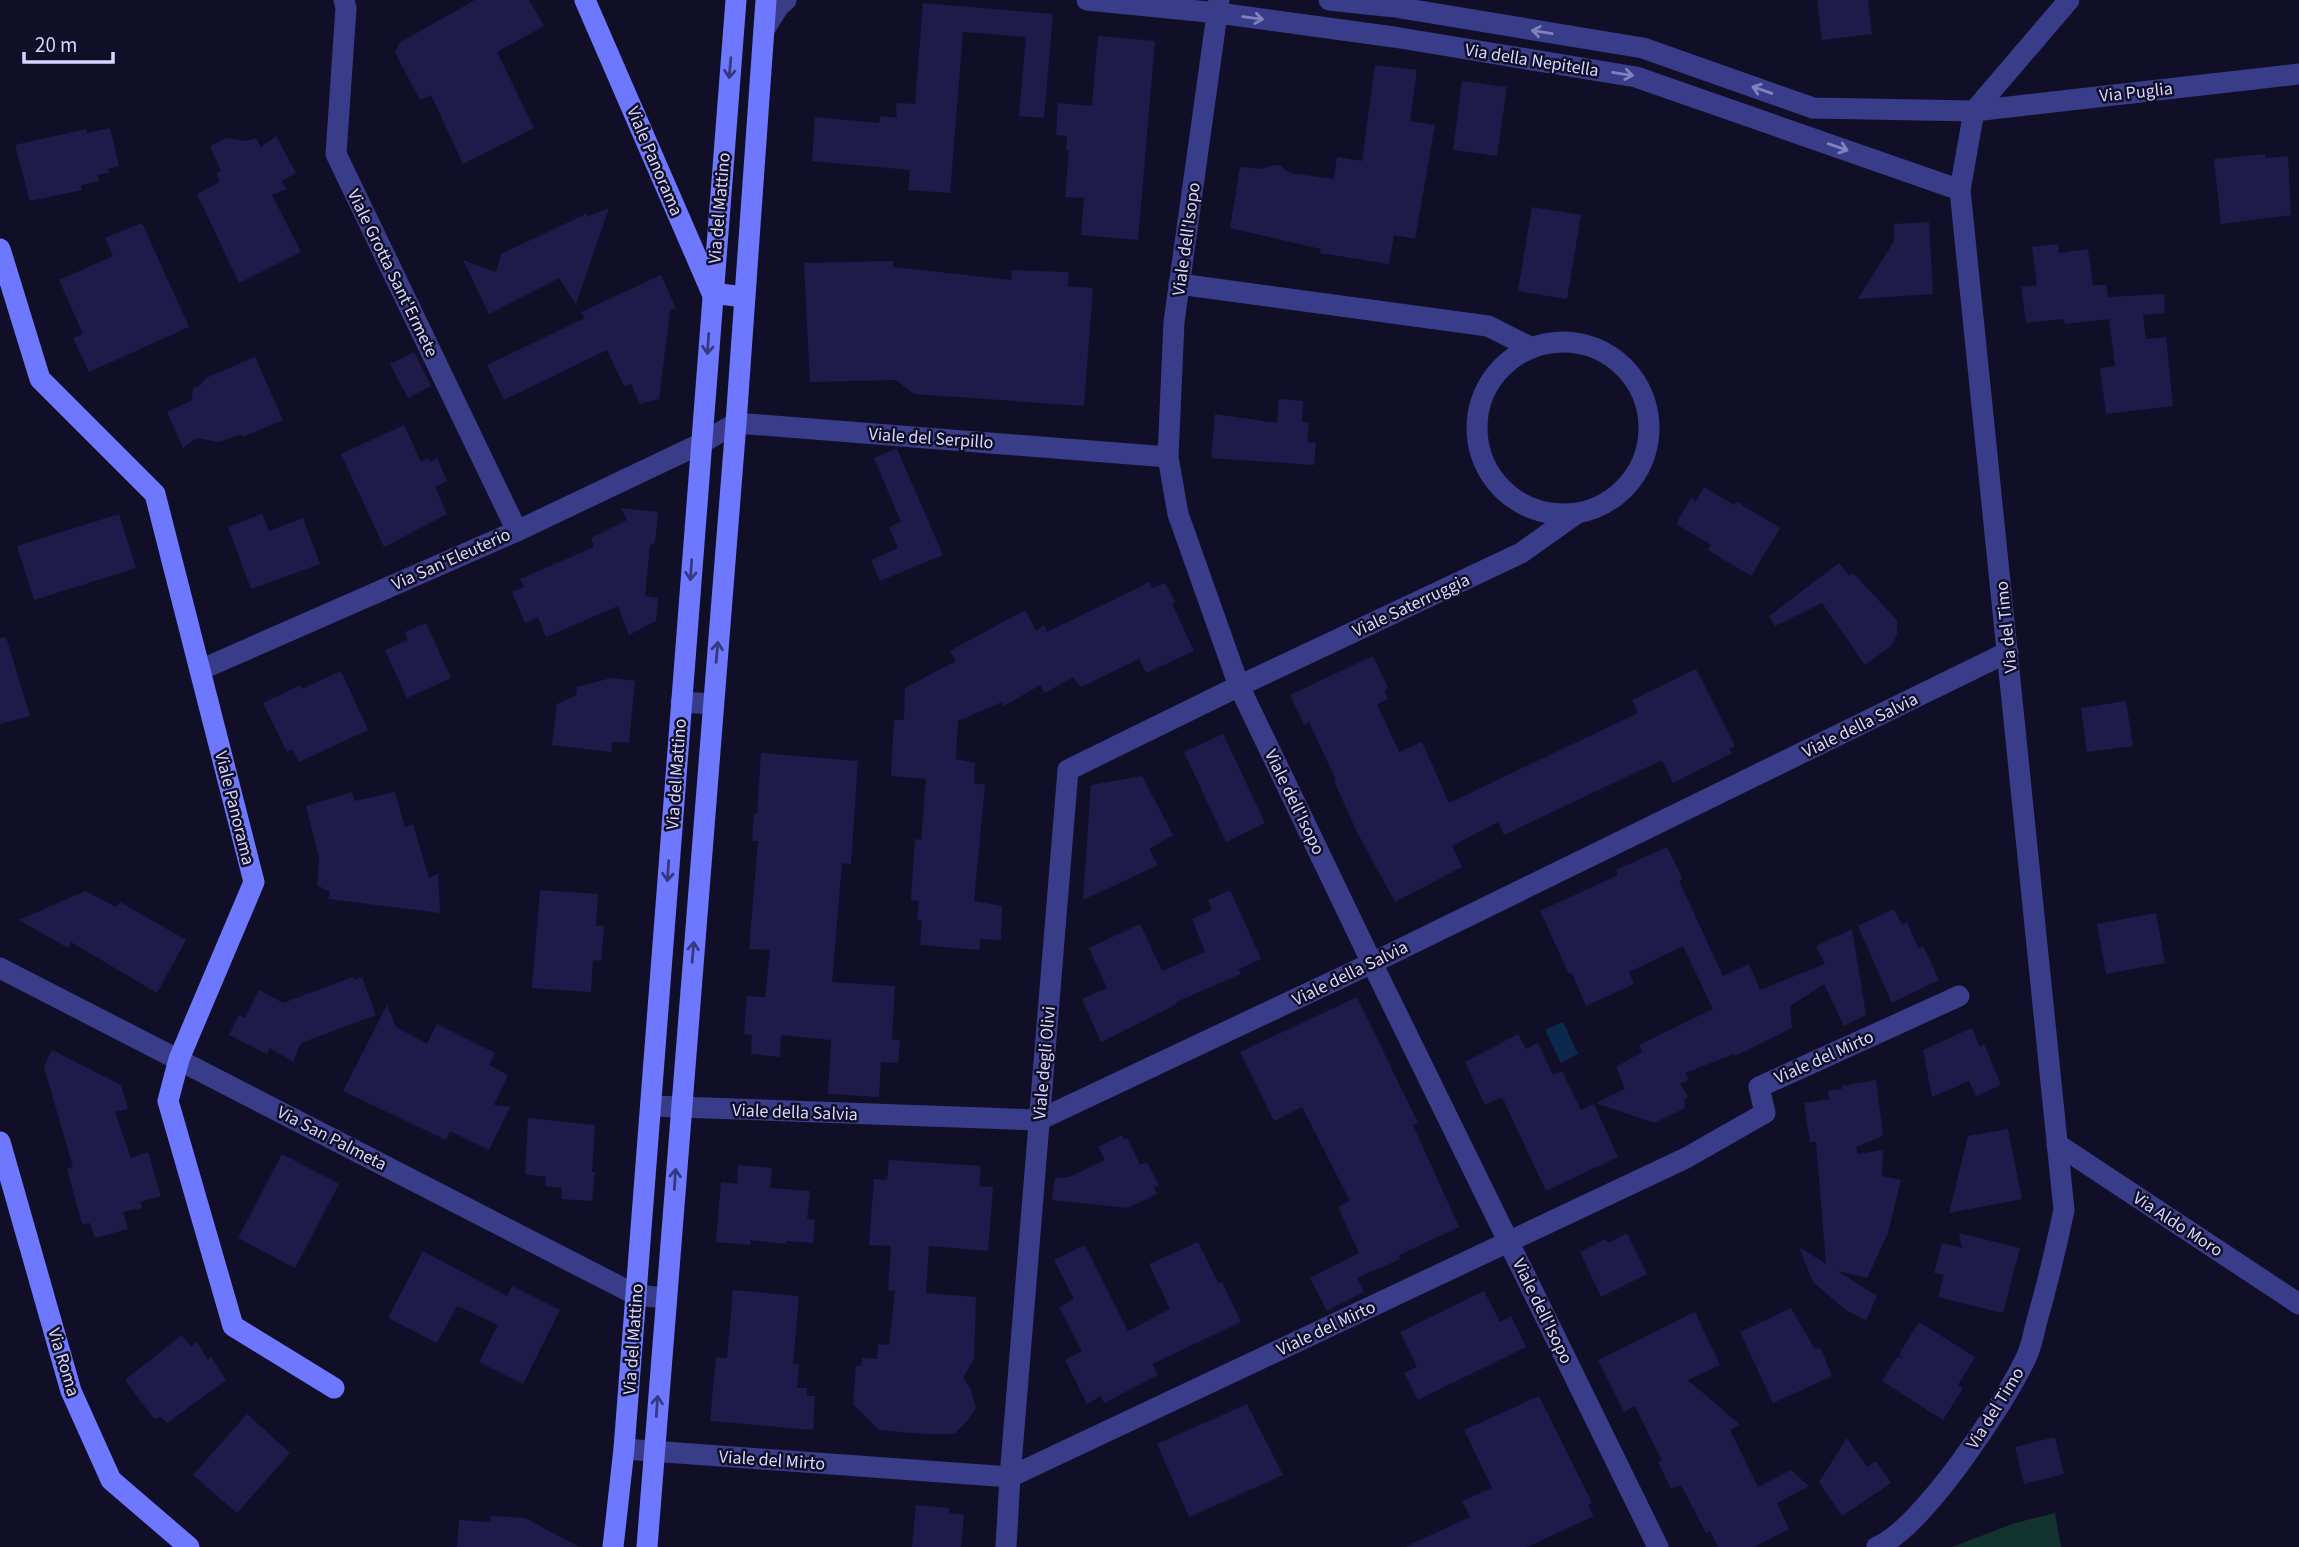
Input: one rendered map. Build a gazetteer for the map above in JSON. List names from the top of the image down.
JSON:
{
  "streets": {
    "main road": ["Viale Panorama", "Via del Mattino", "Via Roma"],
    "street": [
      "Via della Nepitella",
      "Via Puglia",
      "Viale dell'Isopo",
      "Viale Grotta Sant'Ermete",
      "Viale del Serpillo",
      "Via San'Eleuterio",
      "Viale Saterruggia",
      "Via del Timo",
      "Viale della Salvia",
      "Viale del Mirto",
      "Viale degli Olivi",
      "Via San Palmeta",
      "Via Aldo Moro"
    ]
  },
  "crossings": [
    ["Via della Nepitella", "Via Puglia"],
    ["Via della Nepitella", "Viale dell'Isopo"],
    ["Via della Nepitella", "Via del Timo"],
    ["Via Puglia", "Via del Timo"],
    ["Viale Panorama", "Via del Mattino"],
    ["Viale Panorama", "Via San'Eleuterio"],
    ["Viale Panorama", "Via San Palmeta"],
    ["Via del Mattino", "Viale del Serpillo"],
    ["Via del Mattino", "Via San'Eleuterio"],
    ["Via del Mattino", "Viale della Salvia"],
    ["Via del Mattino", "Viale del Mirto"],
    ["Via del Mattino", "Via San Palmeta"],
    ["Viale dell'Isopo", "Viale del Serpillo"],
    ["Viale dell'Isopo", "Viale Saterruggia"],
    ["Viale dell'Isopo", "Viale della Salvia"],
    ["Viale dell'Isopo", "Viale del Mirto"],
    ["Viale dell'Isopo", "Viale degli Olivi"],
    ["Viale Grotta Sant'Ermete", "Via San'Eleuterio"],
    ["Viale Saterruggia", "Viale degli Olivi"],
    ["Via del Timo", "Viale della Salvia"],
    ["Via del Timo", "Via Aldo Moro"],
    ["Viale della Salvia", "Viale degli Olivi"],
    ["Viale del Mirto", "Viale degli Olivi"]
  ],
  "scale_bar": "20 m"
}
